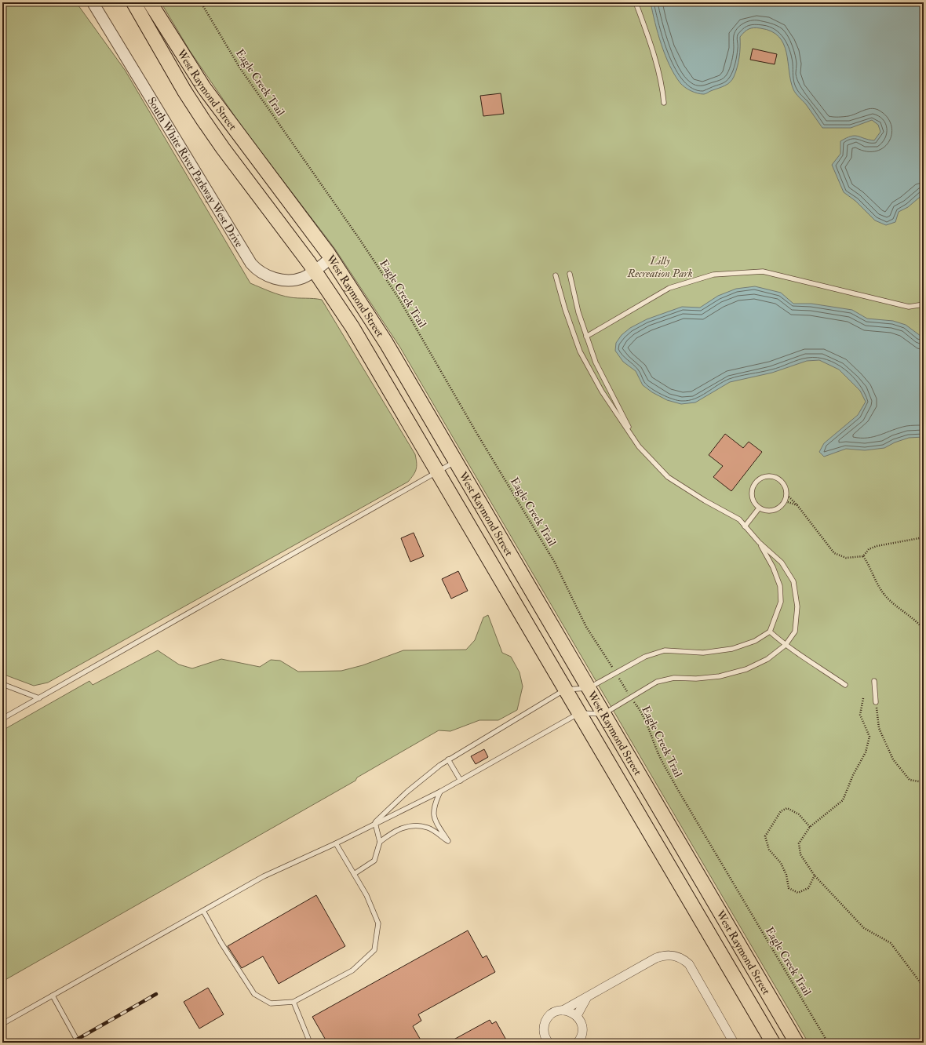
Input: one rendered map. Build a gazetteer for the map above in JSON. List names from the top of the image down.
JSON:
{
  "streets": {
    "main road": ["West Raymond Street"],
    "street": ["South White River Parkway West Drive"],
    "path": ["Eagle Creek Trail"]
  },
  "crossings": [
    ["West Raymond Street", "South White River Parkway West Drive"]
  ],
  "parks": ["Lilly Recreation Park"]
}
